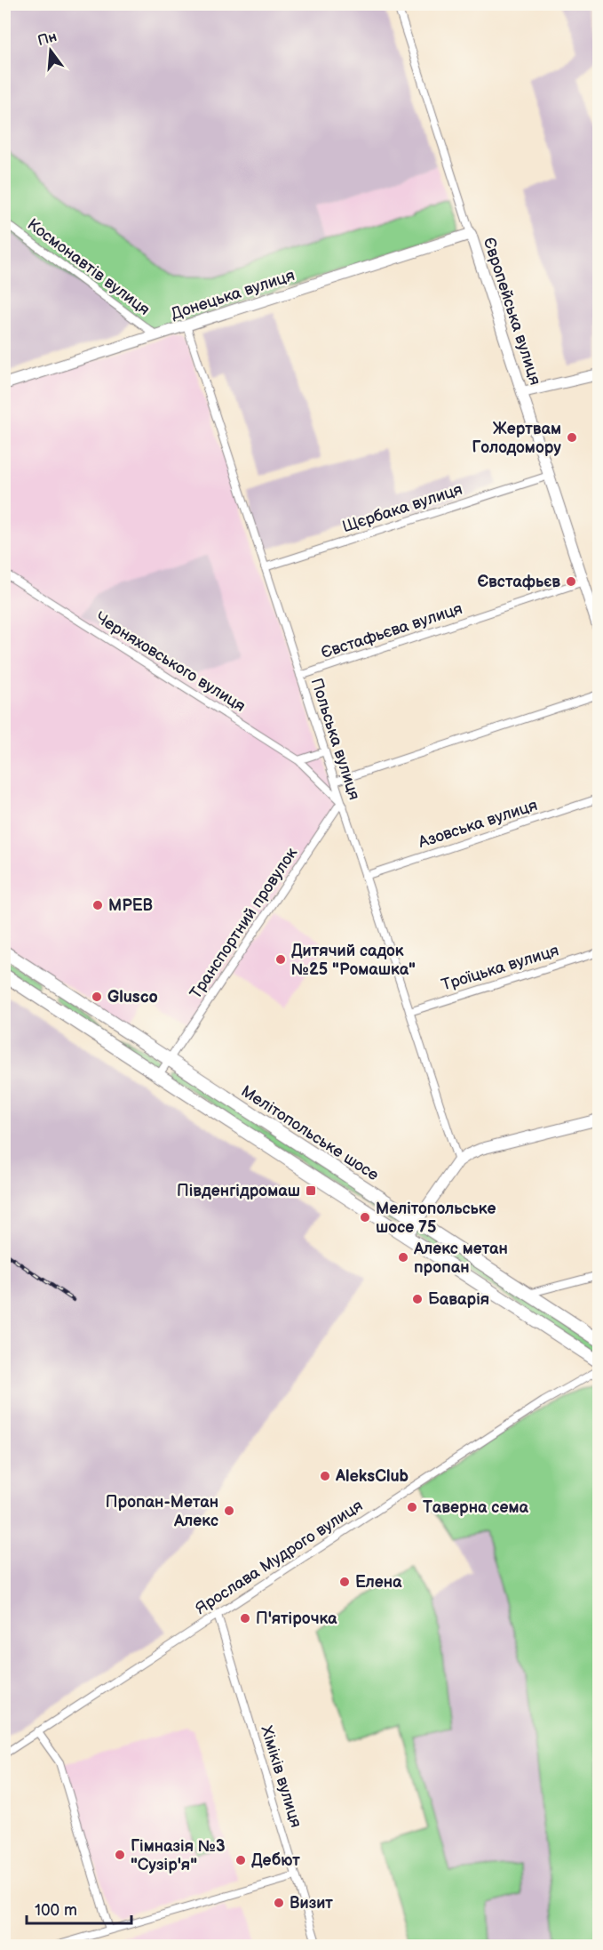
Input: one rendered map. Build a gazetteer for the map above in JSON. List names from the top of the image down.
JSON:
{
  "streets": {
    "main road": ["Мелітопольське шосе"],
    "street": [
      "Космонавтів вулиця",
      "Донецька вулиця",
      "Європейська вулиця",
      "Щєрбака вулиця",
      "Євстафьєва вулиця",
      "Черняховського вулиця",
      "Польська вулиця",
      "Азовська вулиця",
      "Транспортний провулок",
      "Троїцька вулиця",
      "Ярослава Мудрого вулиця",
      "Хіміків вулиця"
    ]
  },
  "crossings": [
    ["Космонавтів вулиця", "Донецька вулиця"],
    ["Донецька вулиця", "Європейська вулиця"],
    ["Донецька вулиця", "Польська вулиця"],
    ["Європейська вулиця", "Щєрбака вулиця"],
    ["Європейська вулиця", "Євстафьєва вулиця"],
    ["Щєрбака вулиця", "Польська вулиця"],
    ["Євстафьєва вулиця", "Польська вулиця"],
    ["Черняховського вулиця", "Польська вулиця"],
    ["Черняховського вулиця", "Транспортний провулок"],
    ["Польська вулиця", "Азовська вулиця"],
    ["Польська вулиця", "Транспортний провулок"],
    ["Польська вулиця", "Троїцька вулиця"],
    ["Транспортний провулок", "Мелітопольське шосе"],
    ["Ярослава Мудрого вулиця", "Хіміків вулиця"]
  ],
  "places": {
    "other": [
      "Жертвам Голодомору",
      "Євстафьєв",
      "МРЕВ",
      "Дитячий садок №25 \"Ромашка\"",
      "Glusco",
      "Мелітопольське шосе 75",
      "Алекс метан пропан",
      "Баварія",
      "AleksClub",
      "Таверна сема",
      "Пропан-Метан Алекс",
      "Елена",
      "П'ятірочка",
      "Гімназія №3 \"Сузір'я\"",
      "Дебют",
      "Визит"
    ],
    "transit": ["Південгідромаш"]
  },
  "scale_bar": "100 m",
  "north": "top"
}
